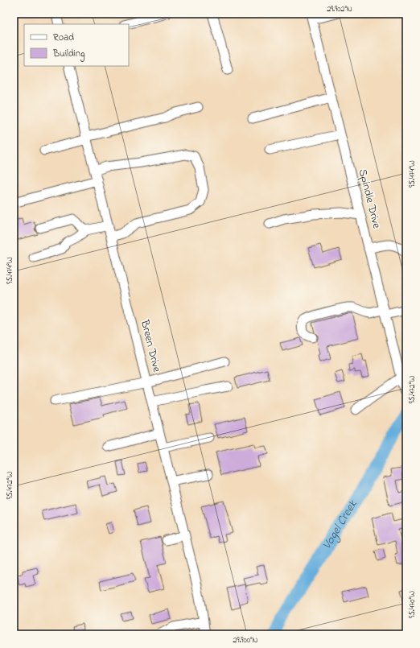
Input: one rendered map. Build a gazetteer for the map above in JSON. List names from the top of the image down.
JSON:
{
  "streets": {
    "street": ["Spindle Drive", "Breen Drive"]
  },
  "water": ["Vogel Creek"],
  "legend": ["Road", "Building"],
  "coordinates": [
    "29.902°N",
    "95.474°W",
    "95.472°W",
    "95.470°W",
    "29.900°N"
  ]
}
